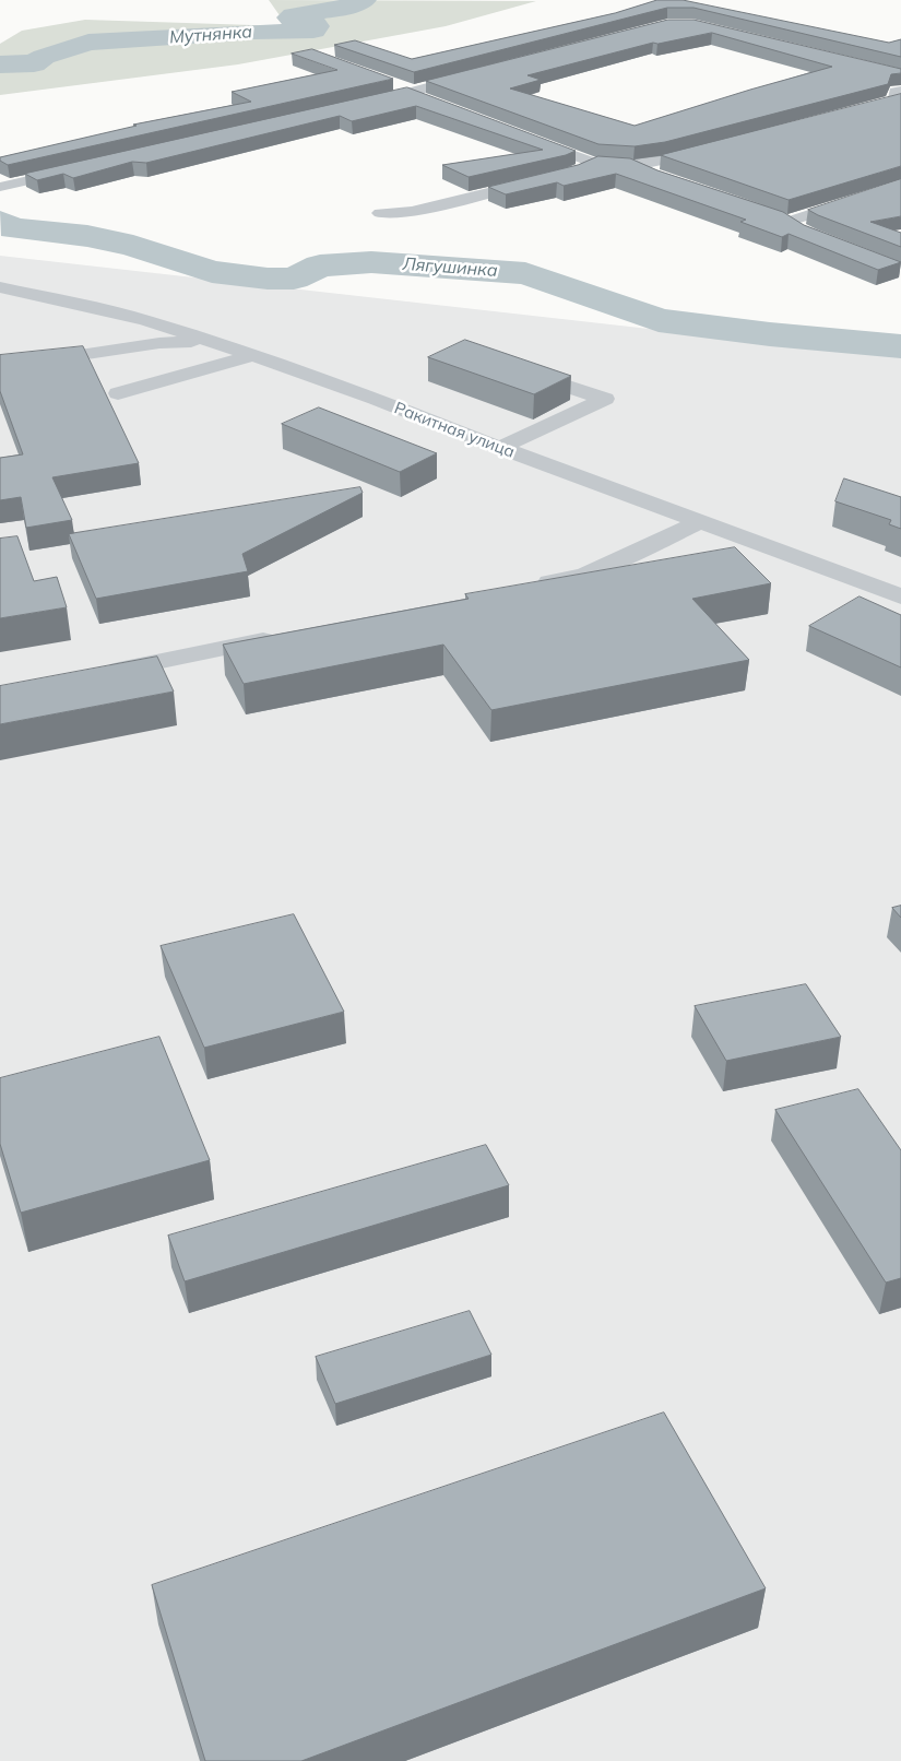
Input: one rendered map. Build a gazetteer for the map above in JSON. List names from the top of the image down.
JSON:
{
  "streets": {
    "street": ["Ракитная улица"]
  },
  "water": ["Мутнянка", "Лягушинка"]
}
